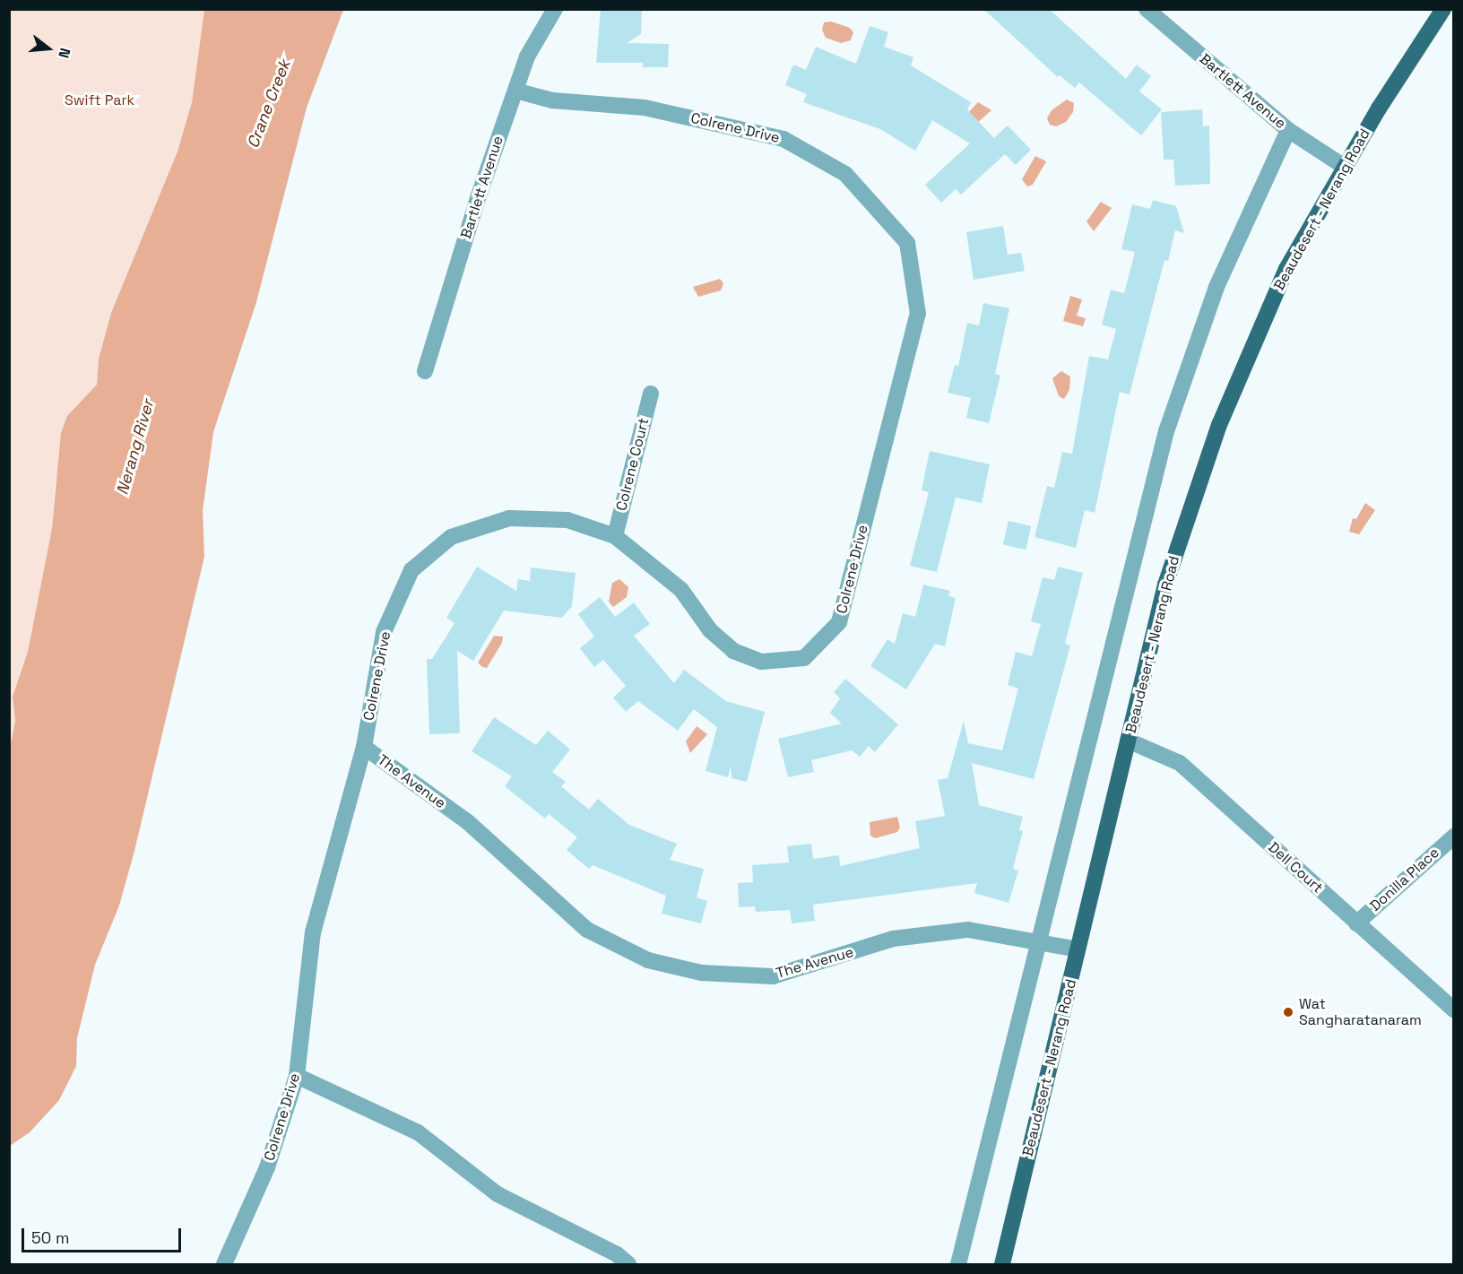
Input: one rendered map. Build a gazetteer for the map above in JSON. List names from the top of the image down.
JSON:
{
  "streets": {
    "main road": ["Beaudesert - Nerang Road"],
    "street": [
      "Bartlett Avenue",
      "Colrene Drive",
      "Colrene Court",
      "The Avenue",
      "Dell Court",
      "Donilla Place"
    ]
  },
  "crossings": [
    ["Bartlett Avenue", "Colrene Drive"],
    ["Bartlett Avenue", "Beaudesert - Nerang Road"],
    ["Colrene Drive", "Colrene Court"],
    ["Colrene Drive", "The Avenue"],
    ["Beaudesert - Nerang Road", "The Avenue"],
    ["Beaudesert - Nerang Road", "Dell Court"],
    ["Dell Court", "Donilla Place"]
  ],
  "water": ["Crane Creek", "Nerang River"],
  "parks": ["Swift Park"],
  "places": ["Wat Sangharatanaram"],
  "scale_bar": "50 m",
  "north": "right"
}
